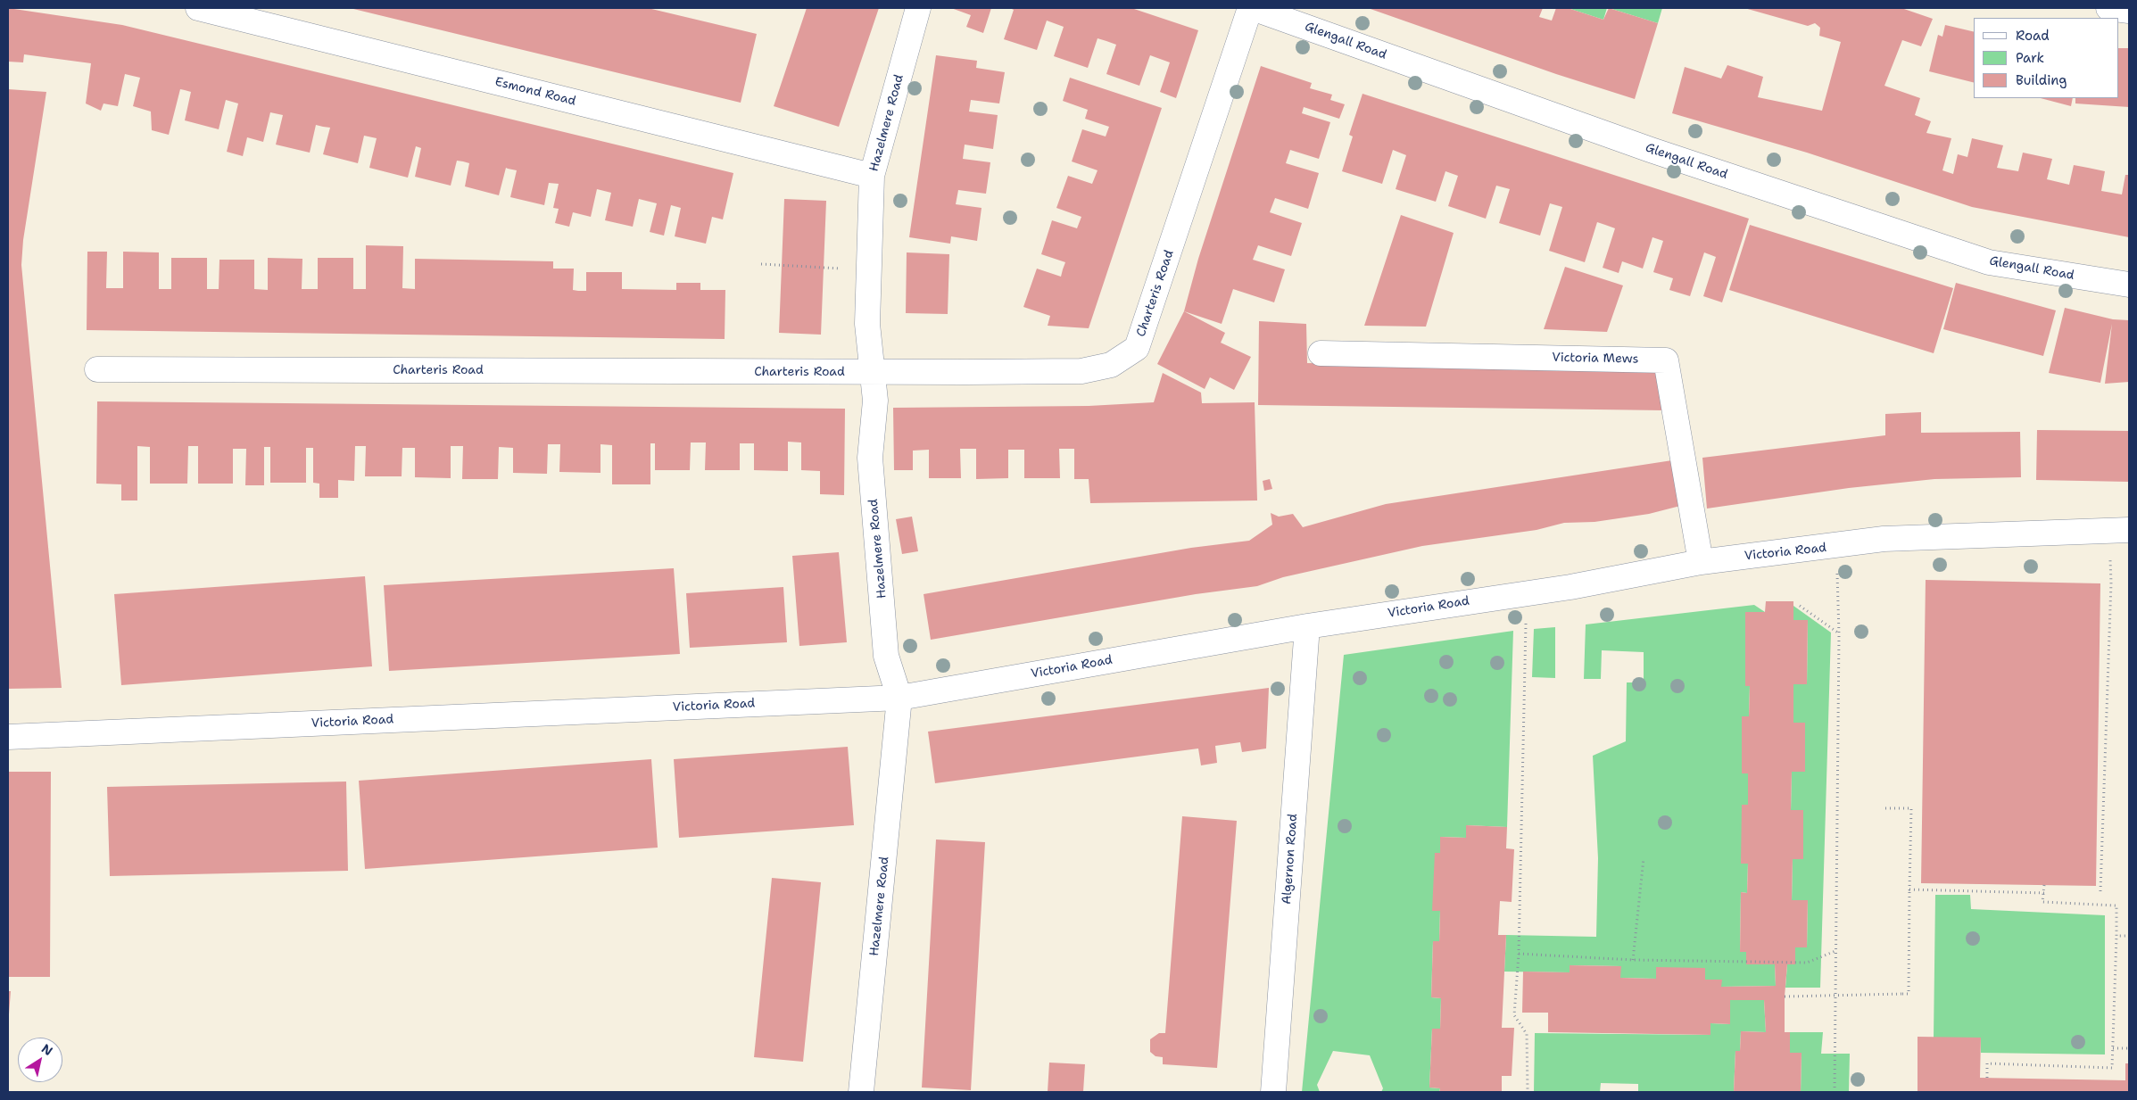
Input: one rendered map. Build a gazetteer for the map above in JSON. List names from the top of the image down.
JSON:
{
  "streets": {
    "street": [
      "Glengall Road",
      "Esmond Road",
      "Hazelmere Road",
      "Charteris Road",
      "Victoria Mews",
      "Victoria Road",
      "Algernon Road"
    ]
  },
  "crossings": [
    ["Glengall Road", "Charteris Road"],
    ["Esmond Road", "Hazelmere Road"],
    ["Hazelmere Road", "Charteris Road"],
    ["Hazelmere Road", "Victoria Road"],
    ["Victoria Mews", "Victoria Road"],
    ["Victoria Road", "Algernon Road"]
  ],
  "legend": ["Road", "Park", "Building"],
  "north": "top right"
}
